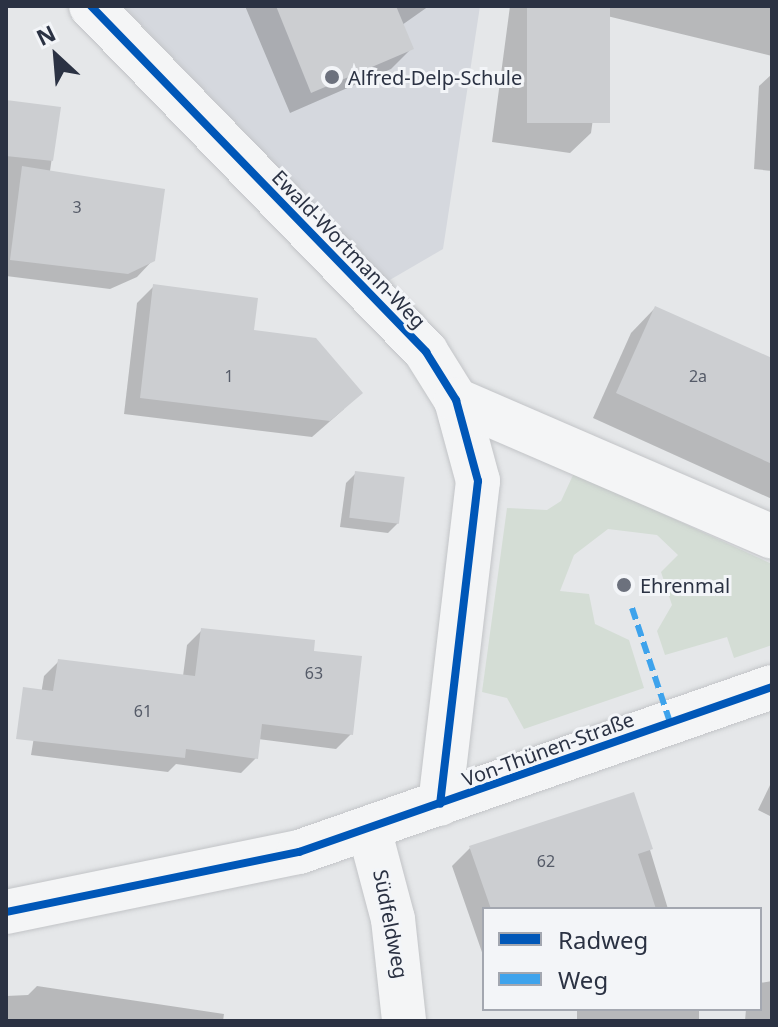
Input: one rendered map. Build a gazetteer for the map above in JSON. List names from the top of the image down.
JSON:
{
  "streets": {
    "street": ["Ewald-Wortmann-Weg", "Von-Thünen-Straße", "Südfeldweg"]
  },
  "crossings": [
    ["Ewald-Wortmann-Weg", "Von-Thünen-Straße"],
    ["Von-Thünen-Straße", "Südfeldweg"]
  ],
  "places": ["Alfred-Delp-Schule", "Ehrenmal"],
  "house_numbers": [
    "3",
    "1",
    "2a",
    "63",
    "61",
    "62"
  ],
  "legend": ["Radweg", "Weg"],
  "north": "top left"
}
